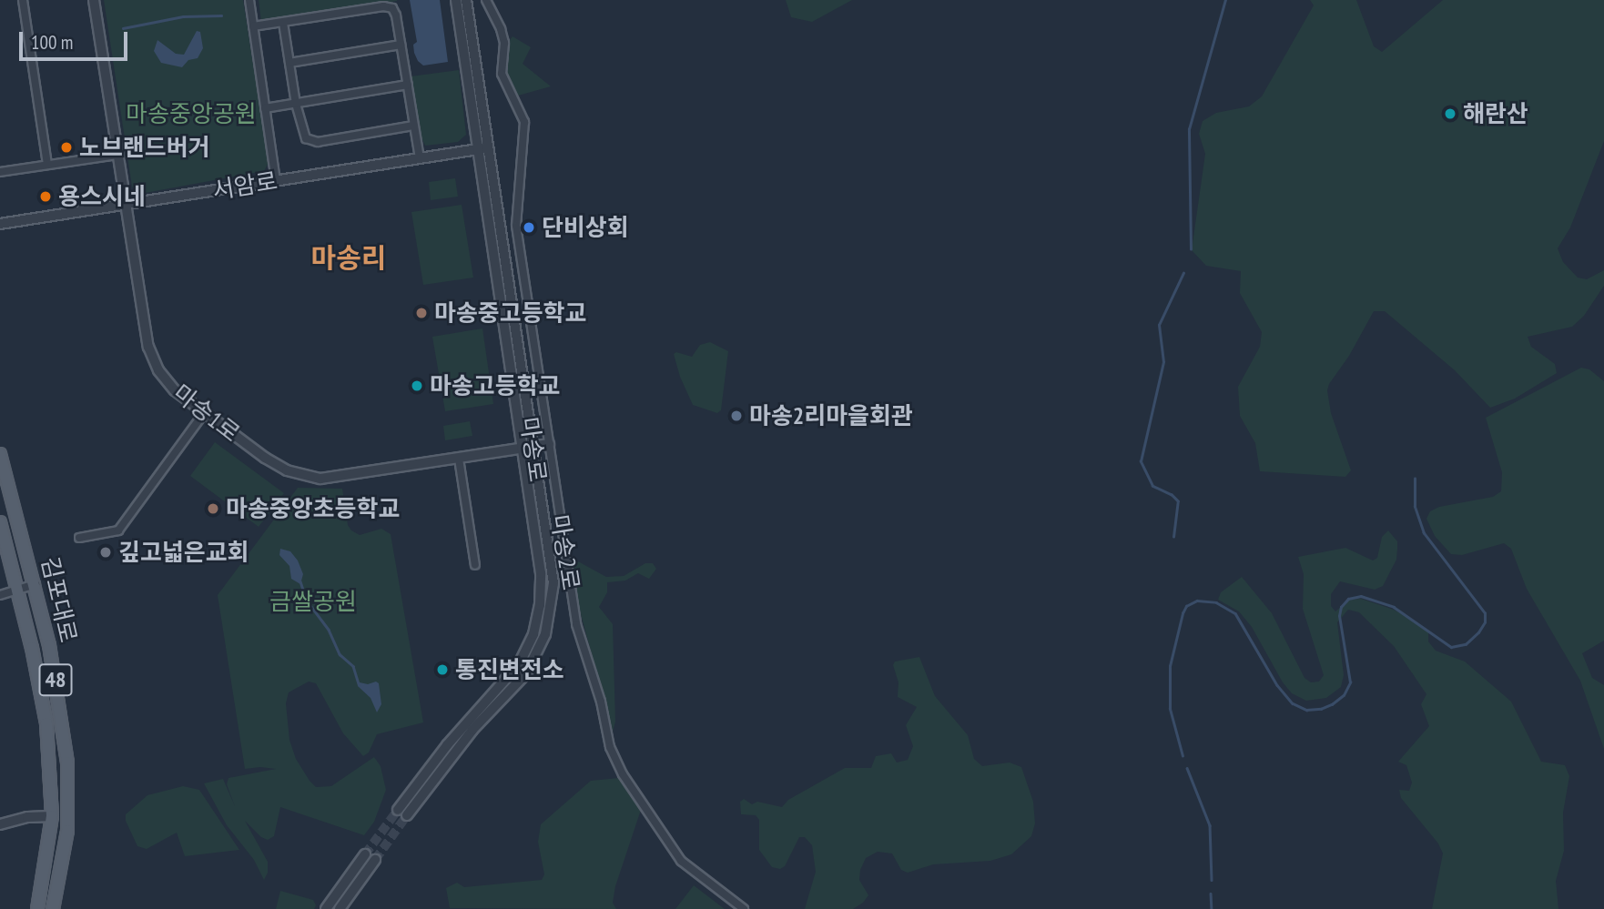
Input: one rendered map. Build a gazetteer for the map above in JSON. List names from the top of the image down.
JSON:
{
  "streets": {
    "main road": ["김포대로", "48"],
    "street": [
      "서암로",
      "마송1로",
      "마송로",
      "마송2로"
    ]
  },
  "crossings": [
    ["서암로", "마송1로"],
    ["서암로", "마송로"],
    ["마송1로", "마송로"],
    ["마송1로", "마송2로"]
  ],
  "districts": ["마송리"],
  "parks": ["마송중앙공원", "금쌀공원"],
  "places": [
    "해란산",
    "노브랜드버거",
    "용스시네",
    "단비상회",
    "마송중고등학교",
    "마송고등학교",
    "마송2리마을회관",
    "마송중앙초등학교",
    "깊고넓은교회",
    "통진변전소"
  ],
  "scale_bar": "100 m"
}
